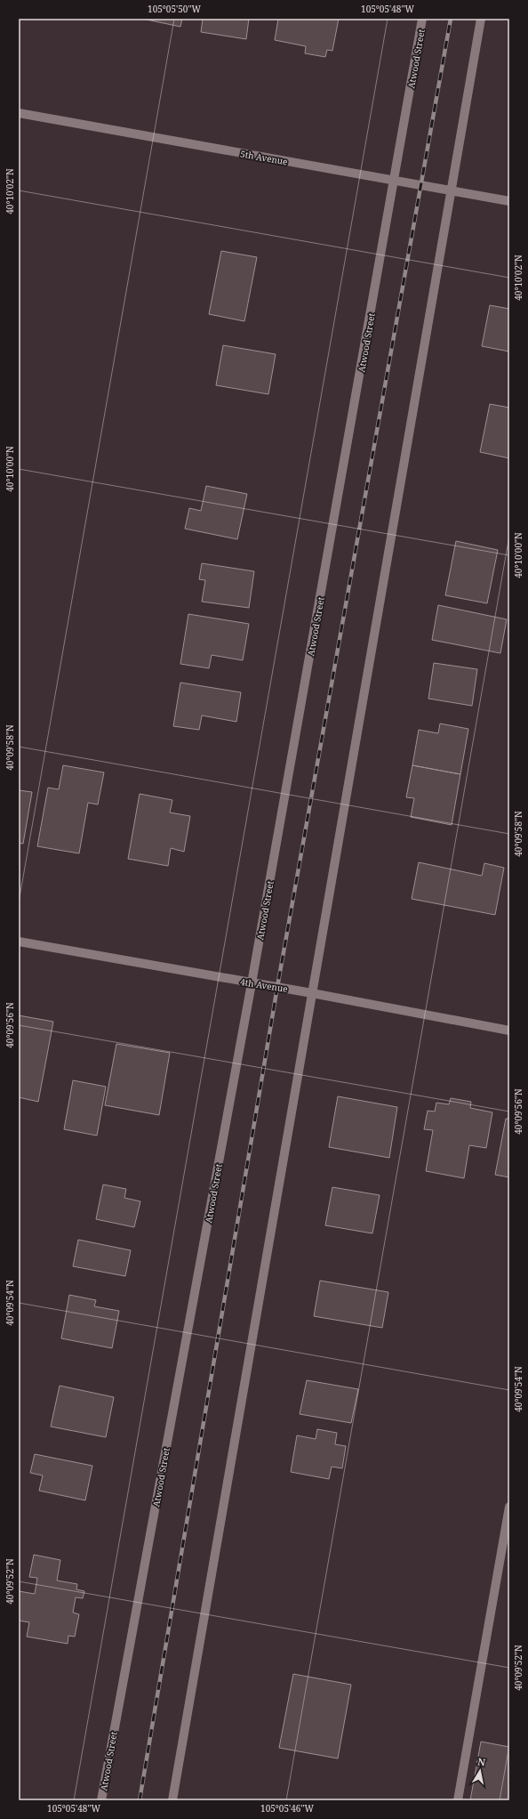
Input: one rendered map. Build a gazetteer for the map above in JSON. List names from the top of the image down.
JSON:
{
  "streets": {
    "street": ["Atwood Street", "5th Avenue", "4th Avenue"]
  },
  "crossings": [
    ["Atwood Street", "5th Avenue"],
    ["Atwood Street", "4th Avenue"]
  ],
  "north": "top",
  "coordinates": [
    "105°05'50\"W",
    "105°05'48\"W",
    "40°10'02\"N",
    "40°10'00\"N",
    "40°09'58\"N",
    "40°09'56\"N",
    "40°09'54\"N",
    "40°09'52\"N",
    "105°05'46\"W"
  ]
}
